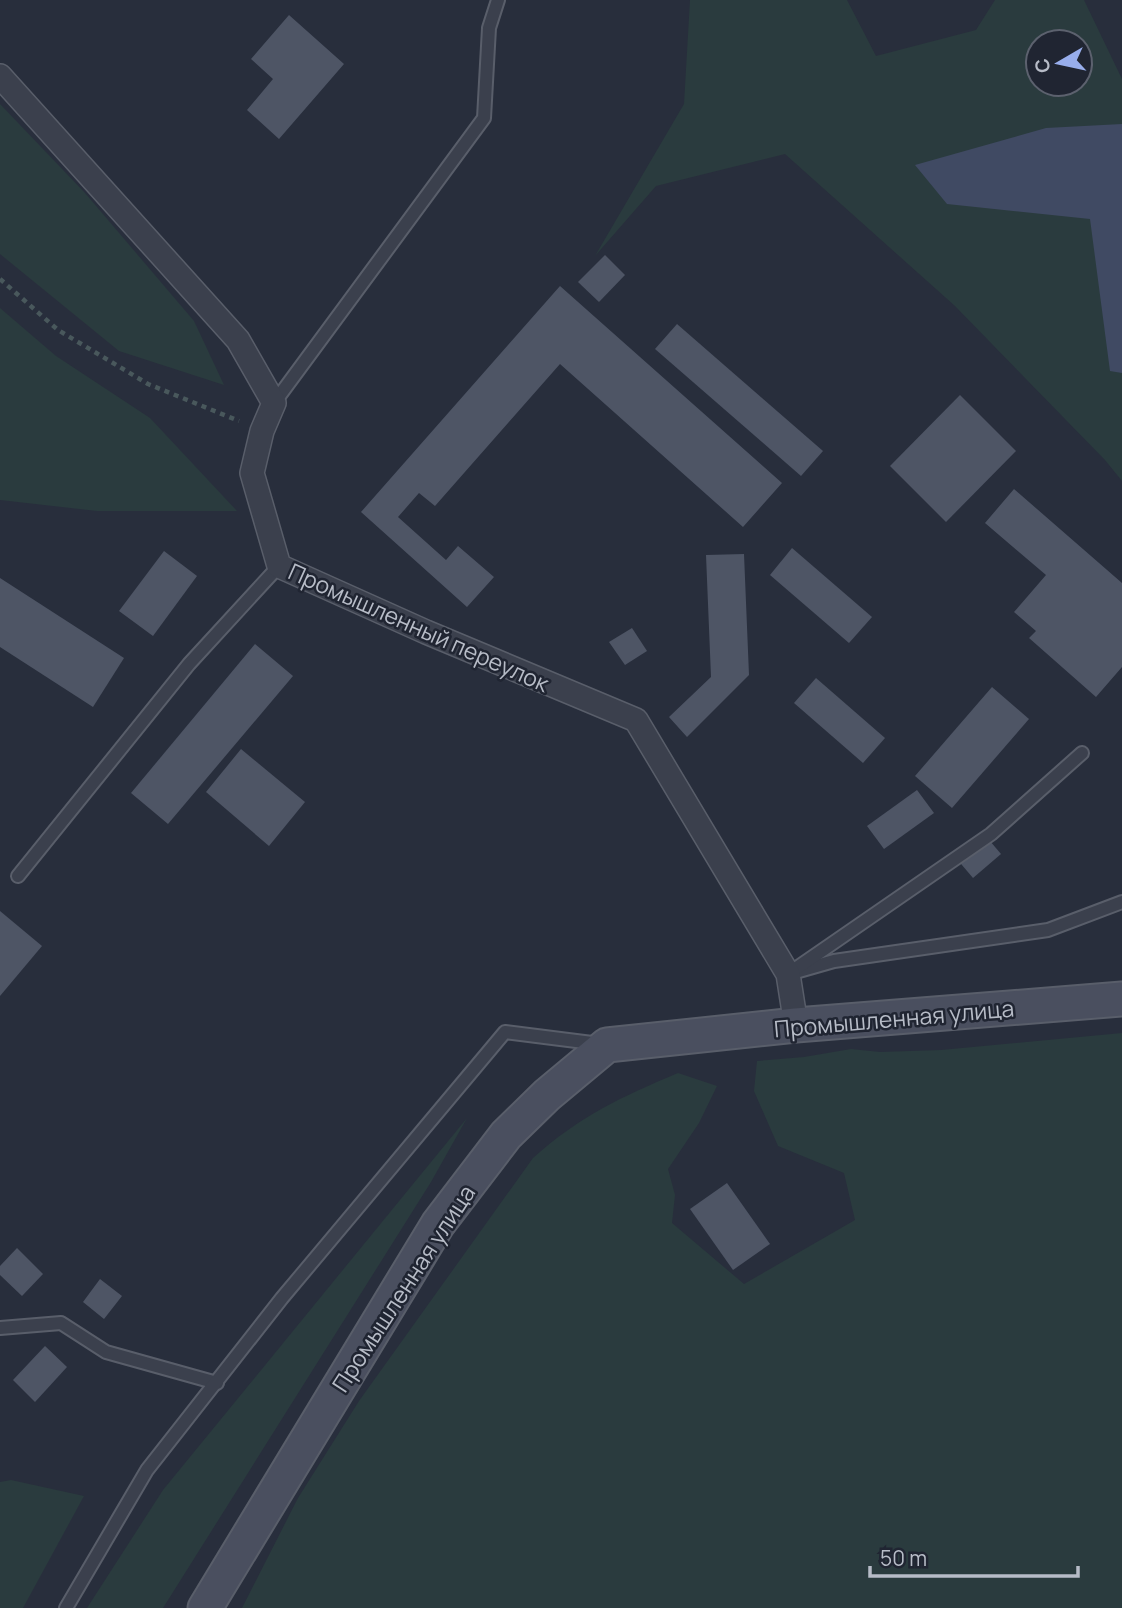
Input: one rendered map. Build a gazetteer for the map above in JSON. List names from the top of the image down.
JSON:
{
  "streets": {
    "main road": ["Промышленная улица"],
    "street": ["Промышленный переулок"]
  },
  "crossings": [
    ["Промышленный переулок", "Промышленная улица"]
  ],
  "scale_bar": "50 m",
  "north": "left"
}
